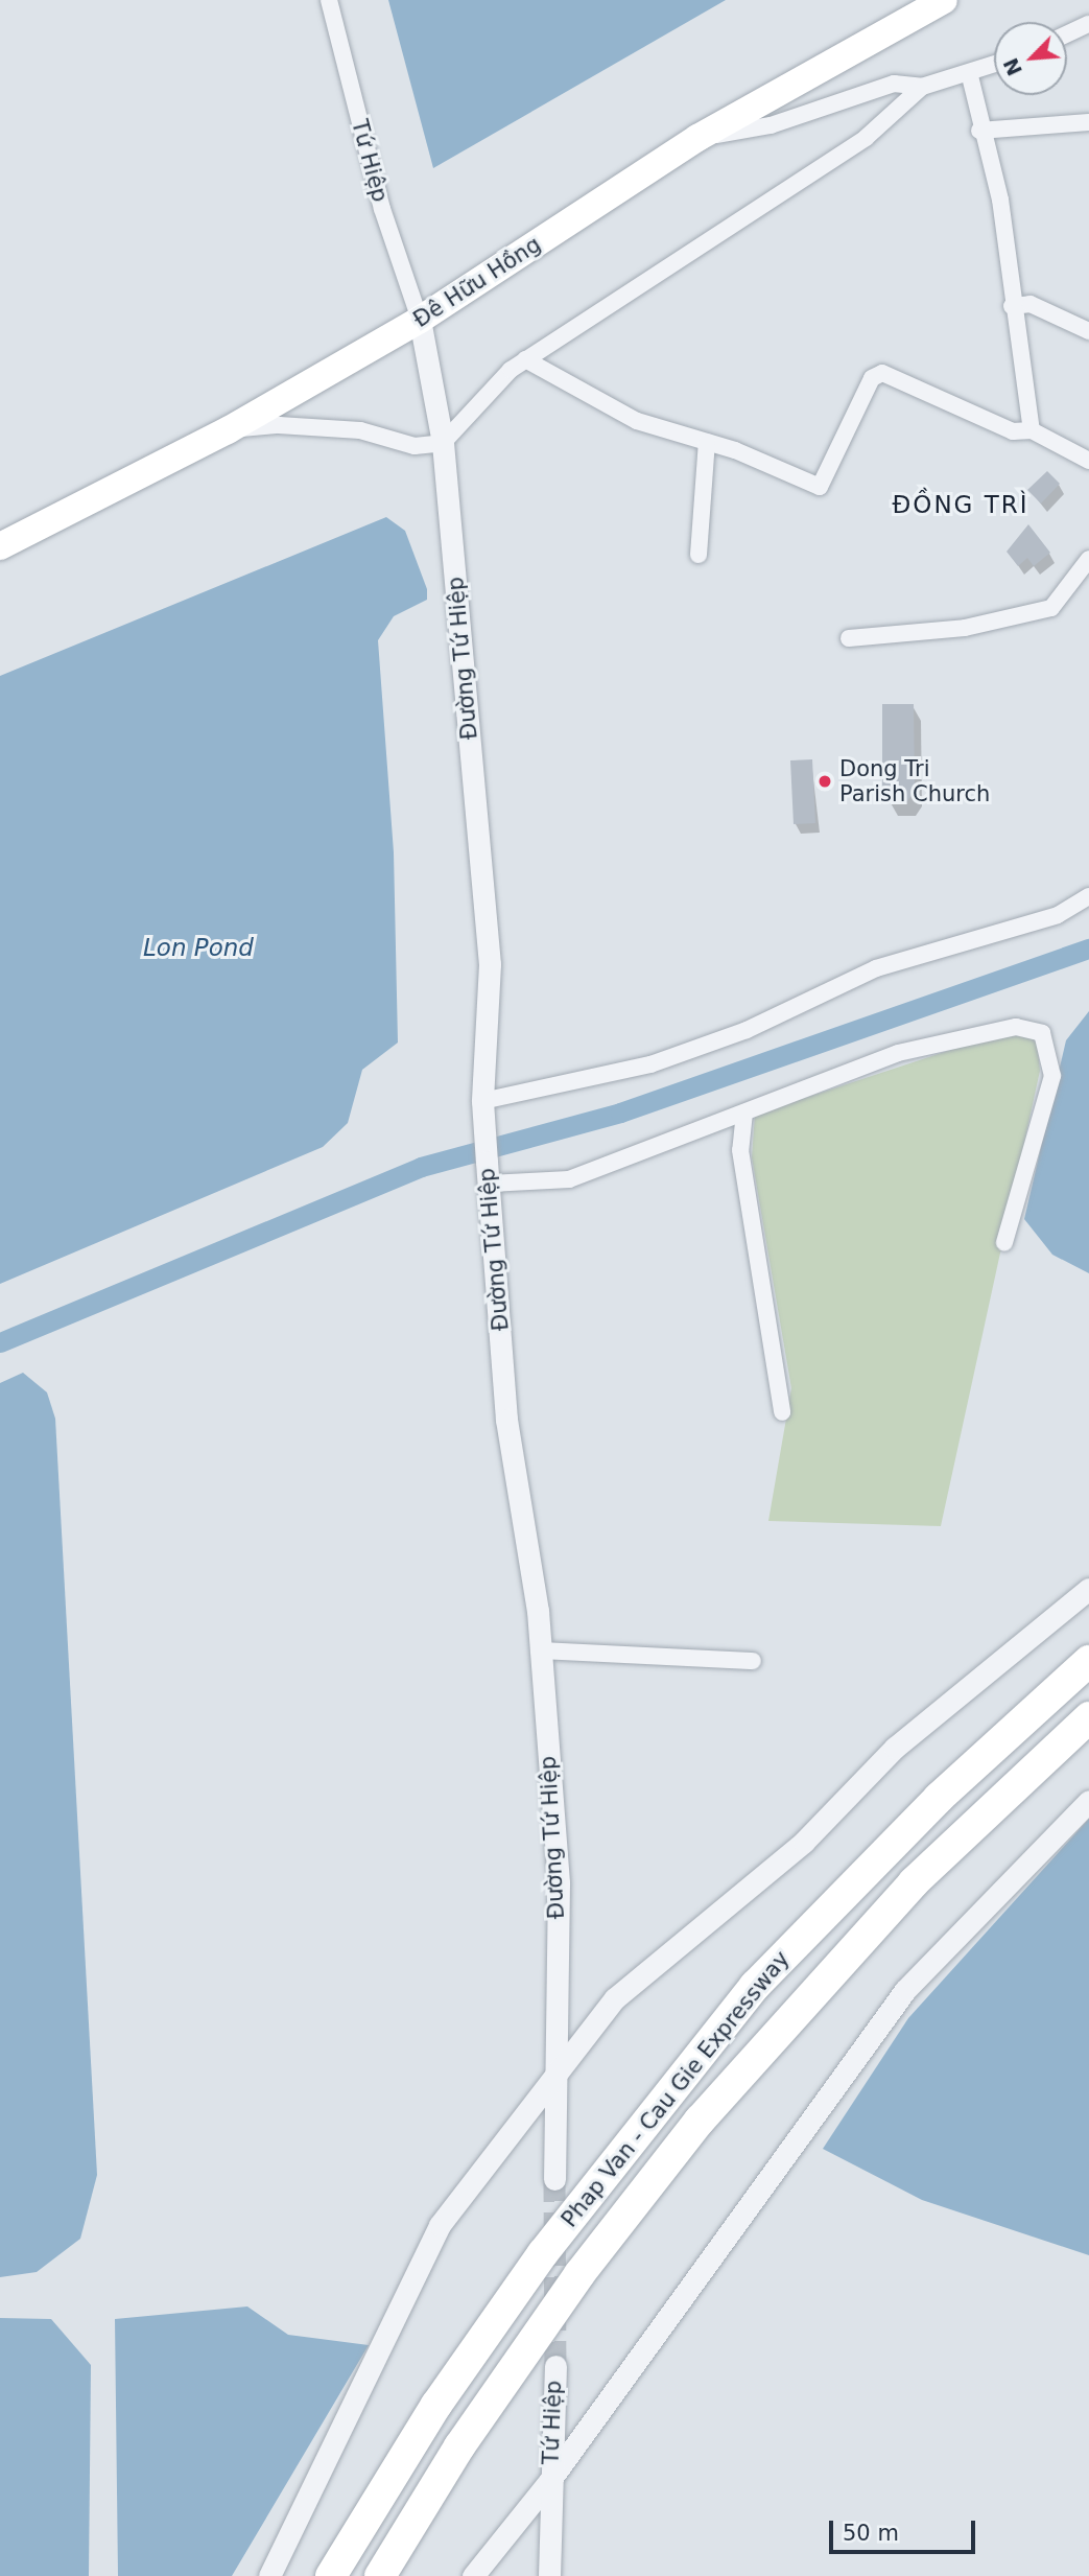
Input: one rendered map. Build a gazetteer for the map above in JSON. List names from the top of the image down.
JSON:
{
  "streets": {
    "highway": ["Phap Van - Cau Gie Expressway"],
    "main road": ["Đê Hữu Hồng"],
    "street": ["Tứ Hiệp", "Đường Tứ Hiệp"]
  },
  "crossings": [
    ["Tứ Hiệp", "Đê Hữu Hồng"],
    ["Tứ Hiệp", "Đường Tứ Hiệp"],
    ["Đê Hữu Hồng", "Đường Tứ Hiệp"]
  ],
  "districts": ["ĐỒNG TRÌ"],
  "water": ["Lon Pond"],
  "places": ["Dong Tri Parish Church"],
  "scale_bar": "50 m",
  "north": "bottom left"
}
